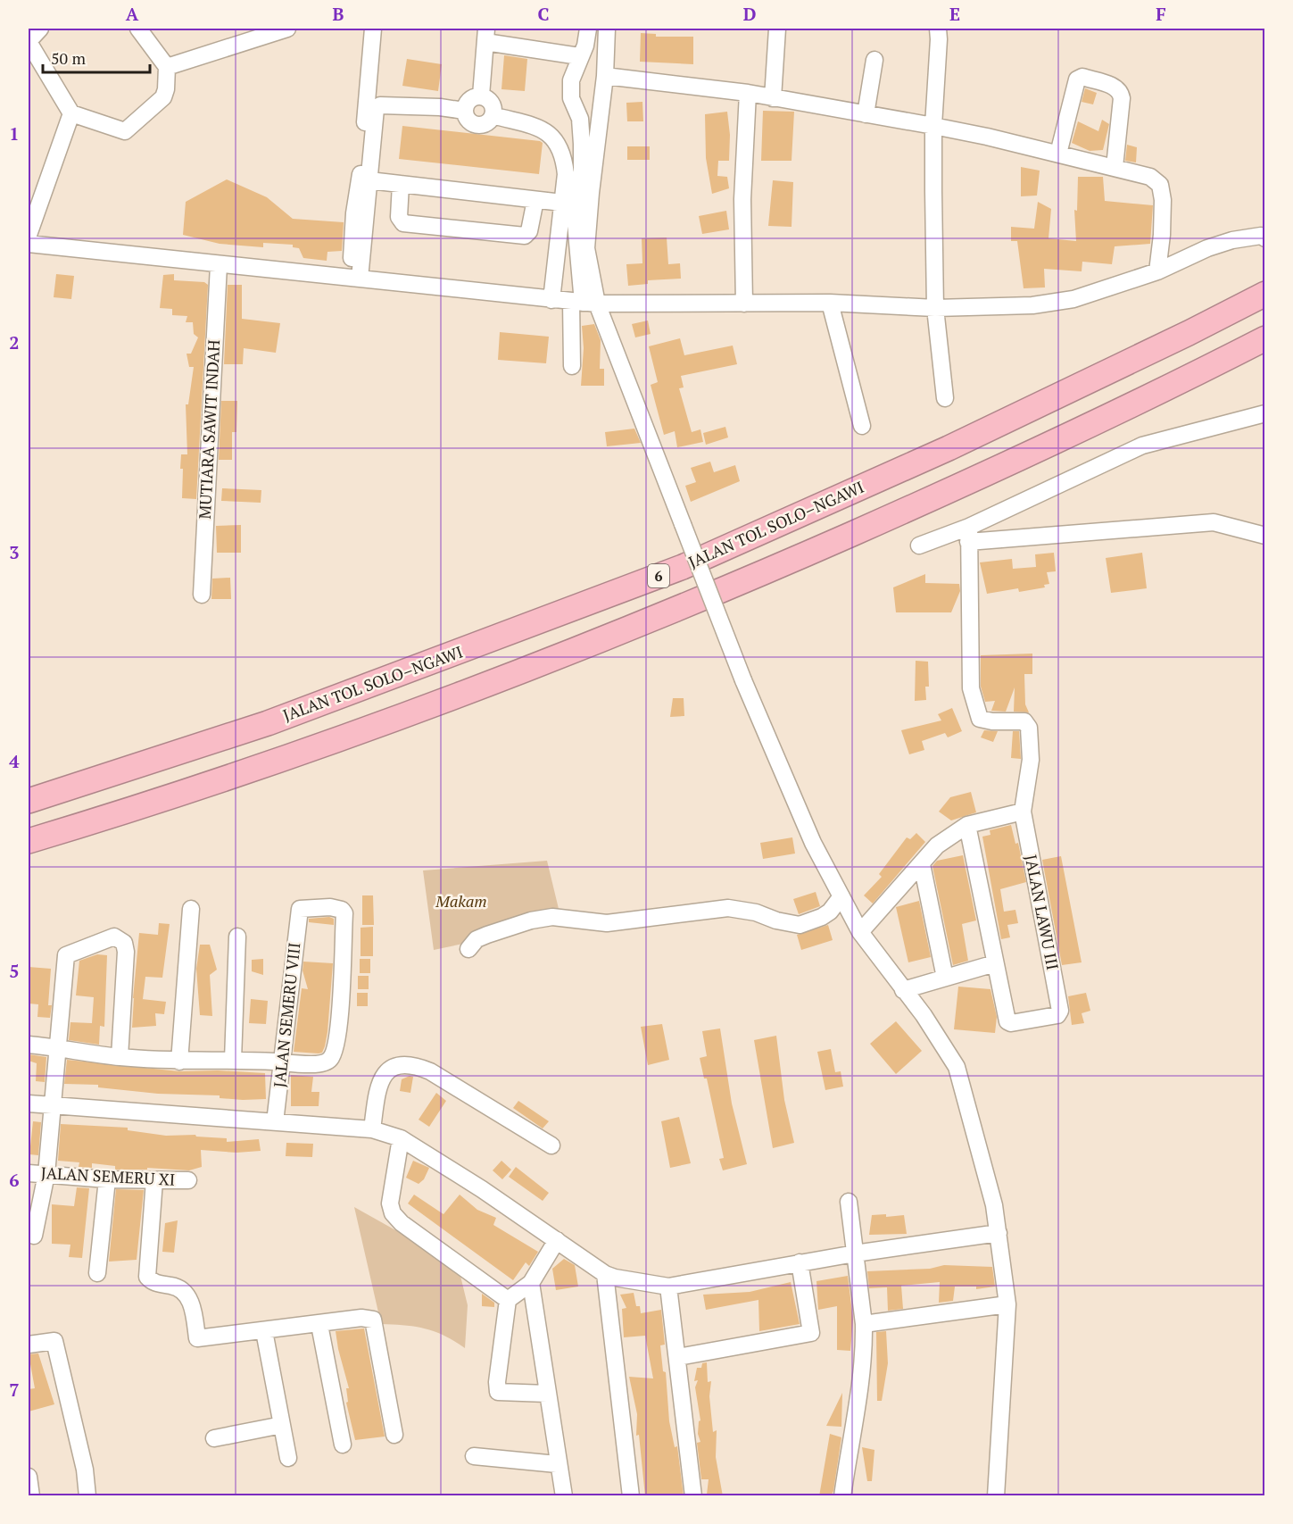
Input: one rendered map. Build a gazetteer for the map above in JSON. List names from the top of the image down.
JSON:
{
  "streets": {
    "highway": ["JALAN TOL SOLO–NGAWI", "6"],
    "street": [
      "MUTIARA SAWIT INDAH",
      "JALAN LAWU III",
      "JALAN SEMERU VIII",
      "JALAN SEMERU XI"
    ]
  },
  "parks": ["Makam"],
  "scale_bar": "50 m",
  "grid": {
    "columns": [
      "A",
      "B",
      "C",
      "D",
      "E",
      "F"
    ],
    "rows": [
      "1",
      "2",
      "3",
      "4",
      "5",
      "6",
      "7"
    ]
  }
}
